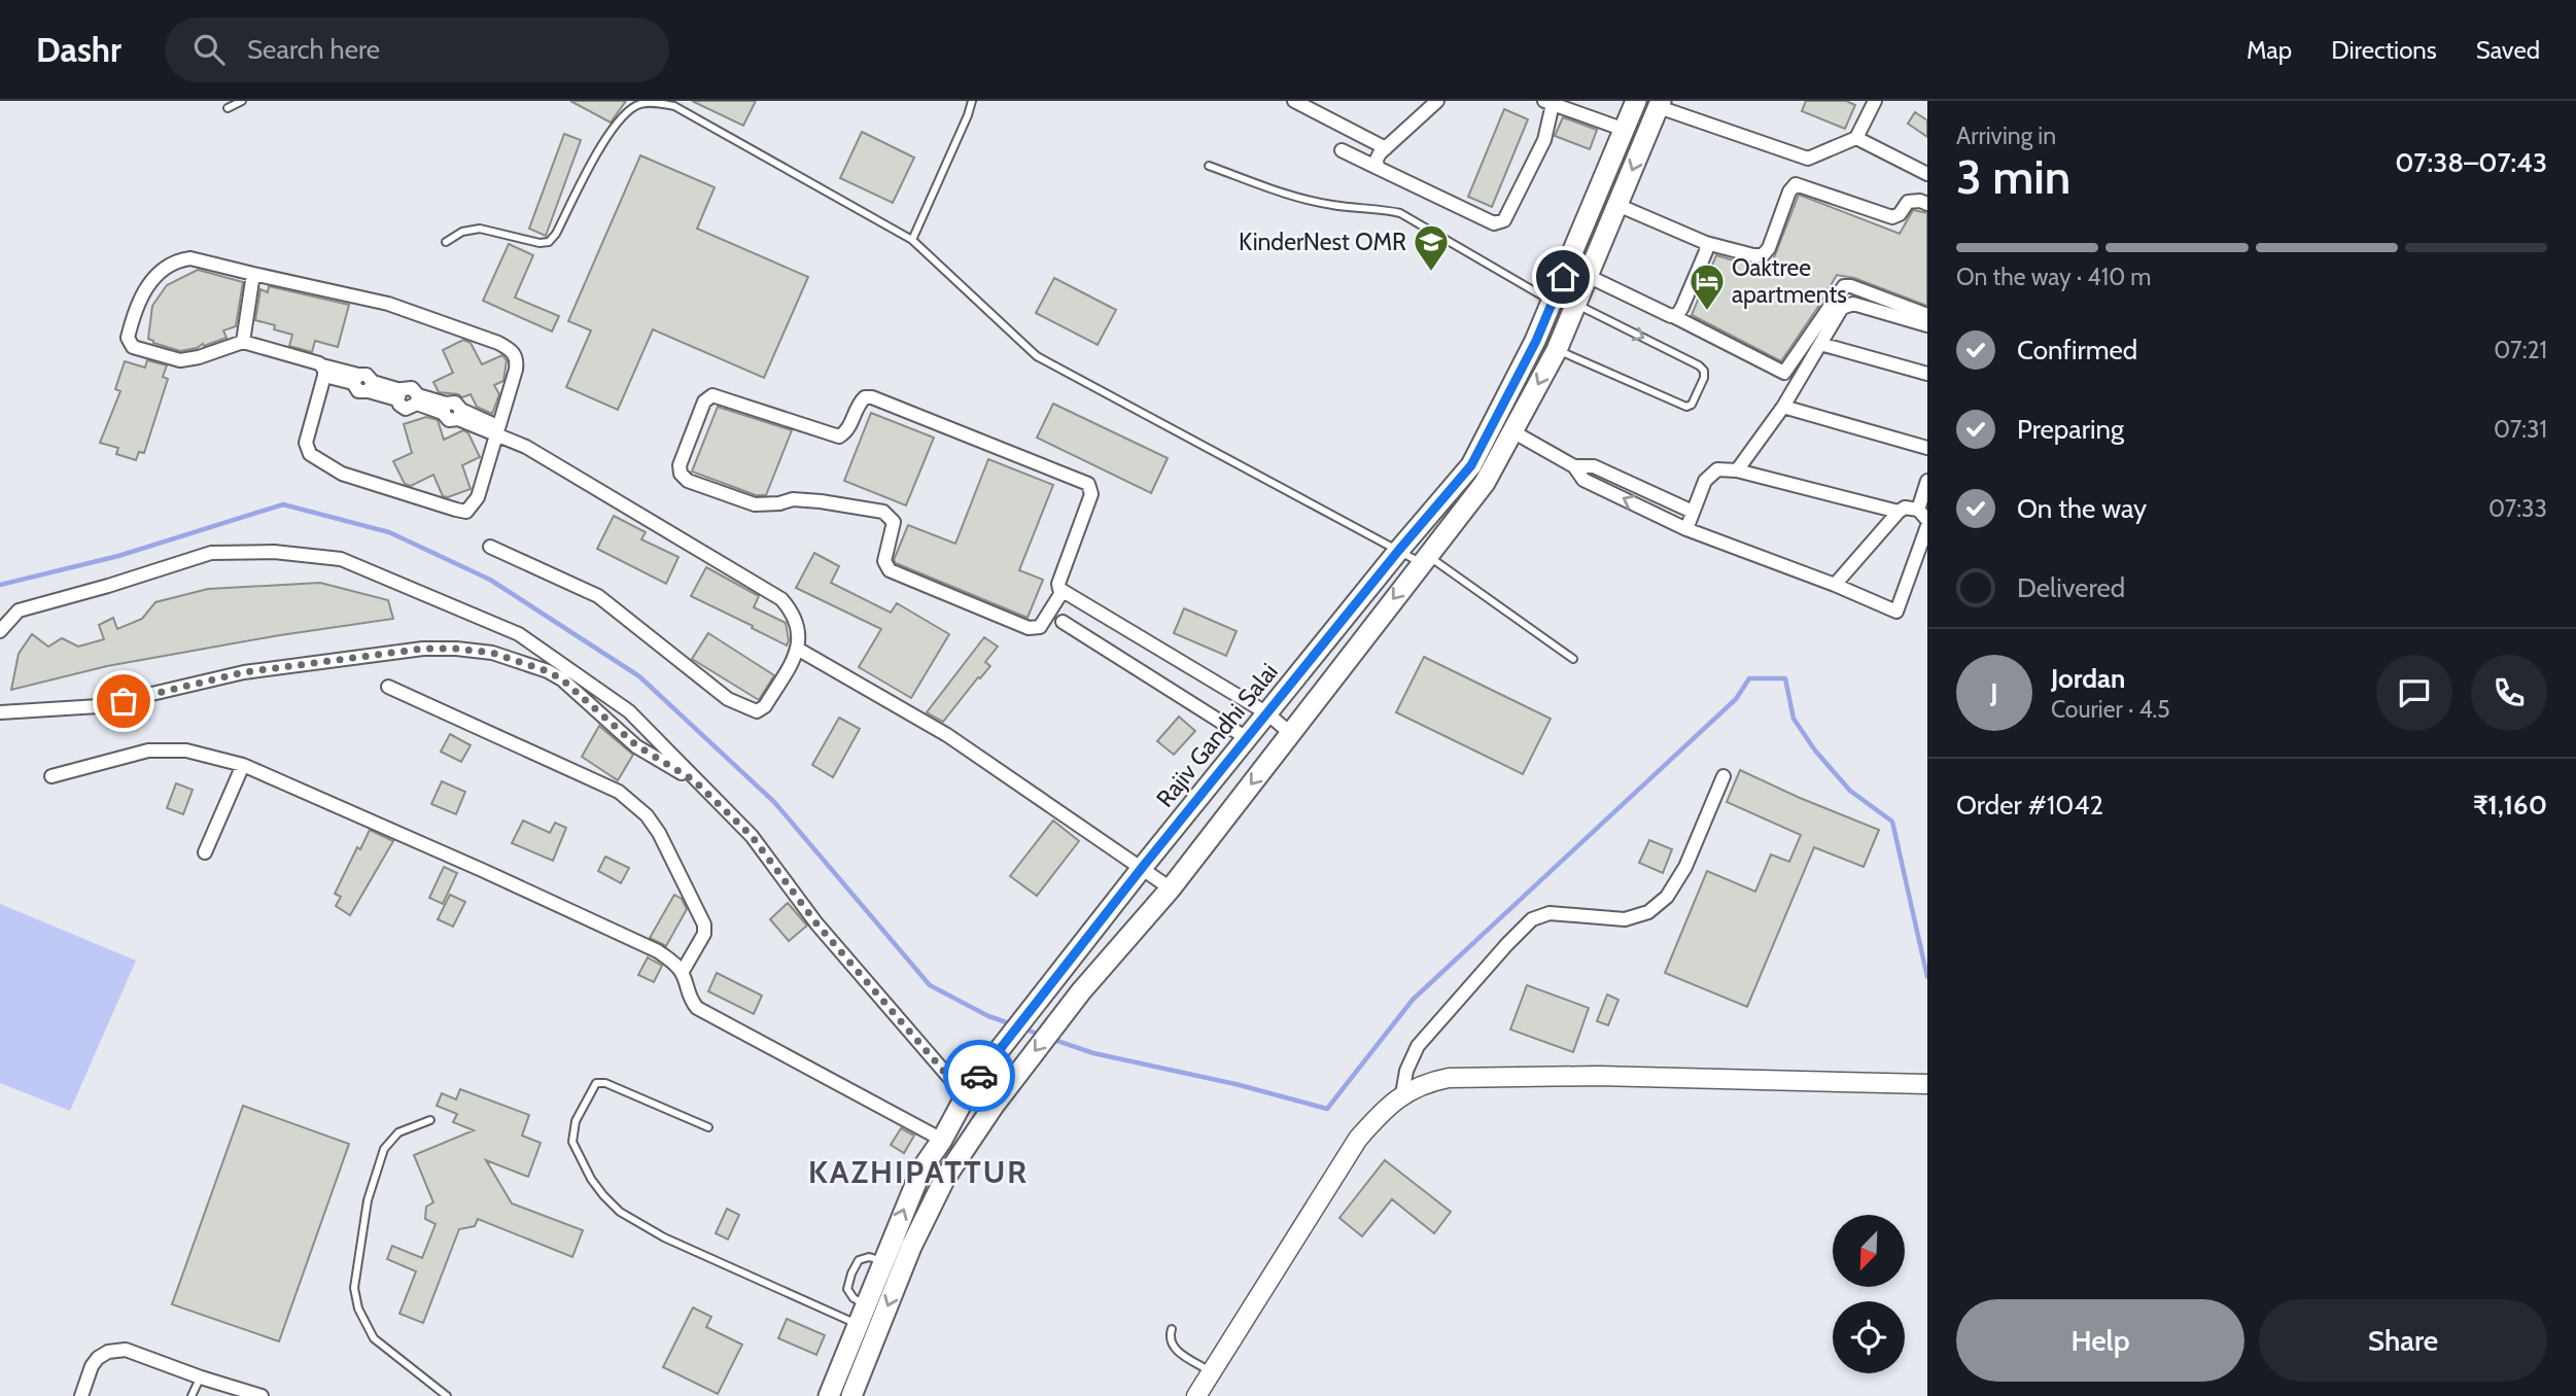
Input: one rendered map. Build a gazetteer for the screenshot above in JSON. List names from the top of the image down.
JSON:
{
  "streets": {
    "main road": ["Rajiv Gandhi Salai"]
  },
  "districts": ["KAZHIPATTUR"],
  "places": {
    "school or university": ["KinderNest OMR"],
    "hotel": ["Oaktree apartments"]
  },
  "north": "bottom left",
  "page": {
    "header": "Dashr",
    "search": "Search here",
    "nav": ["Map", "Directions", "Saved"],
    "heading": ["3 min", "Arriving in", "07:38–07:43"],
    "panel": [
      "Jordan",
      "Courier · 4.5",
      "Order #1042",
      "₹1,160"
    ],
    "bar": "On the way · 410 m",
    "list": [
      ["Confirmed", "07:21"],
      ["Preparing", "07:31"],
      ["On the way", "07:33"],
      "Delivered"
    ],
    "round": "J",
    "buttons": ["Help", "Share"]
  }
}
